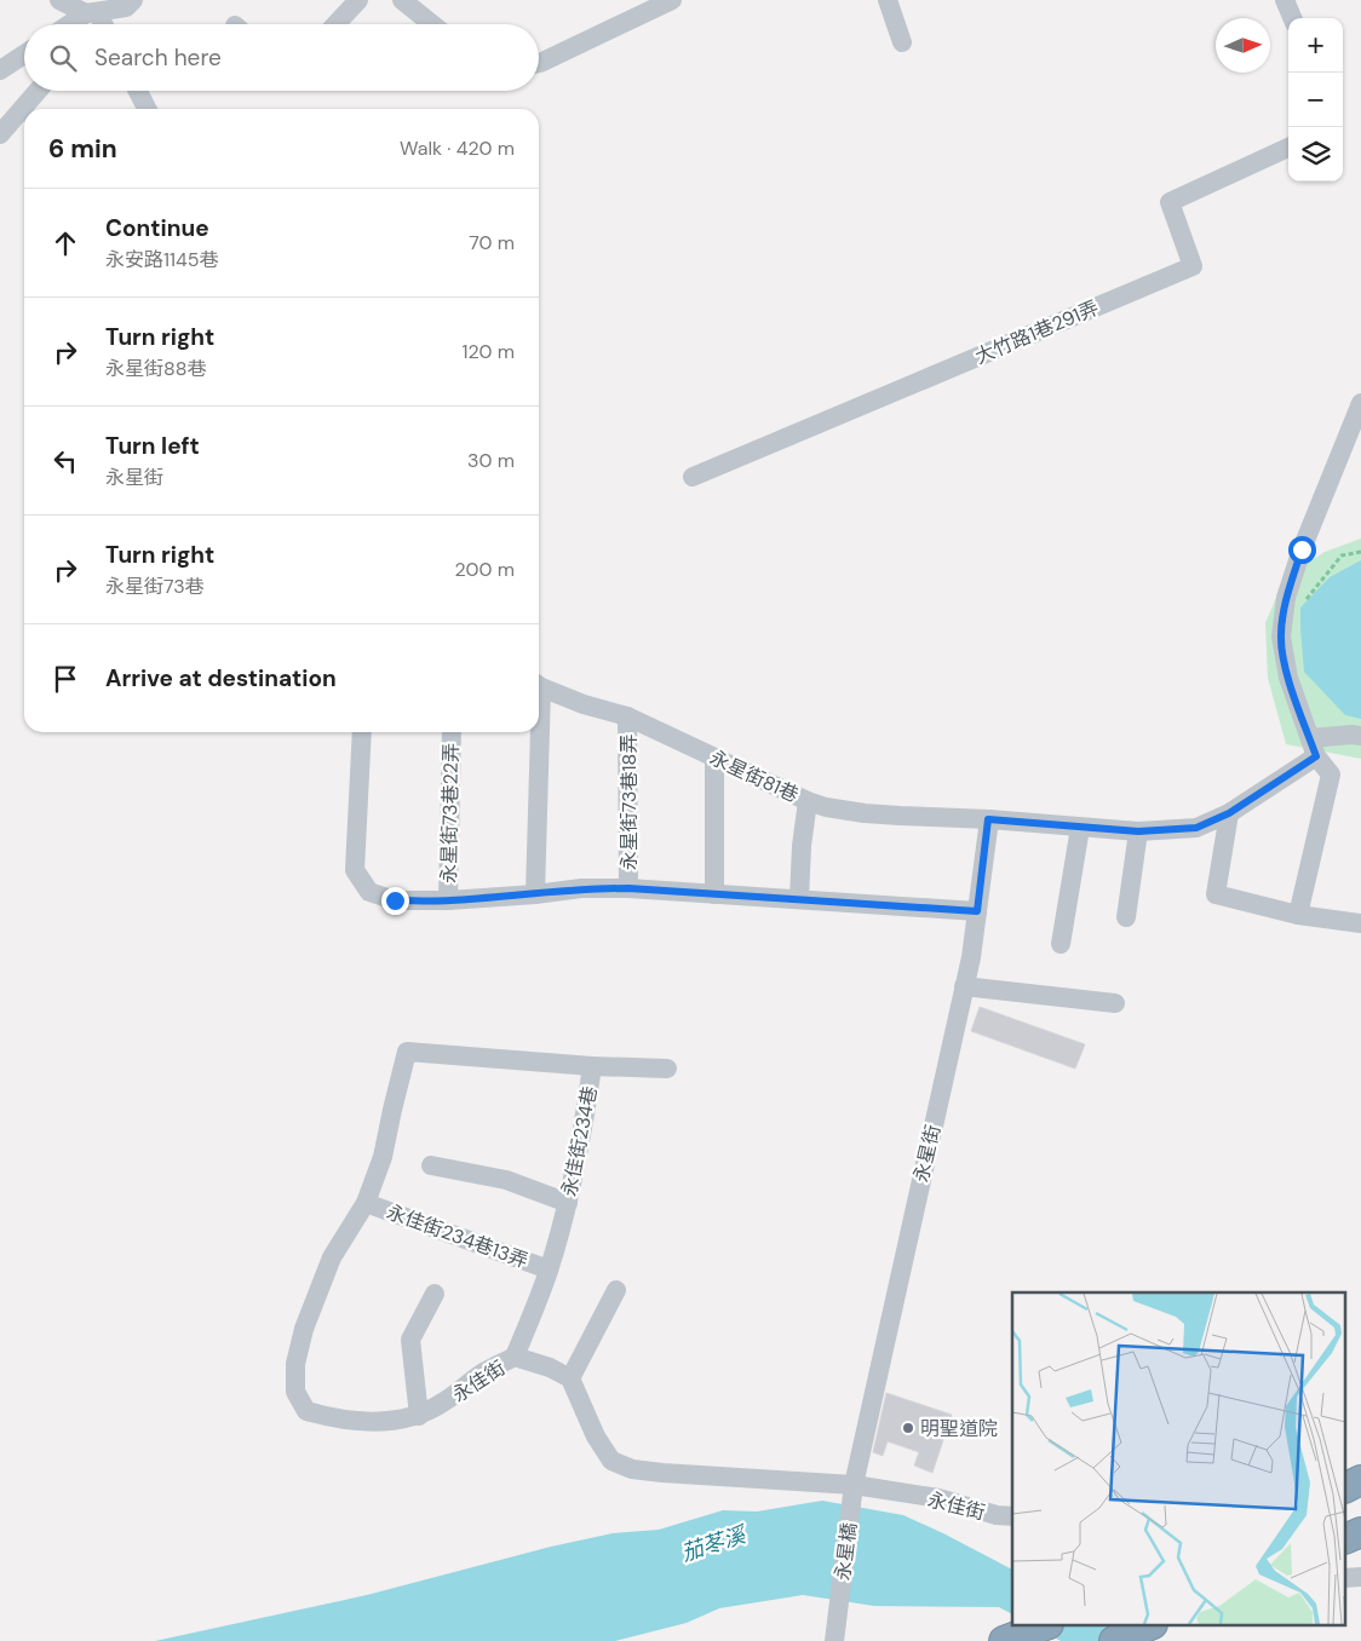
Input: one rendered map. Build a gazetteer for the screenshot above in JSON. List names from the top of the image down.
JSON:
{
  "streets": {
    "street": [
      "大竹路1巷291弄",
      "永星街81巷",
      "永星街73巷18弄",
      "永星街73巷22弄",
      "永佳街234巷",
      "永星街",
      "永佳街234巷13弄",
      "永佳街",
      "永星橋"
    ]
  },
  "crossings": [
    ["永星街81巷", "永星街73巷18弄"],
    ["永星街81巷", "永星街"],
    ["永佳街234巷", "永佳街234巷13弄"],
    ["永佳街234巷", "永佳街"],
    ["永星街", "永佳街"],
    ["永星街", "永星橋"],
    ["永佳街234巷13弄", "永佳街"],
    ["永佳街", "永星橋"]
  ],
  "water": ["茄苳溪"],
  "places": ["明聖道院"],
  "north": "right",
  "page": {
    "map_buttons": ["+", "−"],
    "search": "Search here",
    "heading": ["6 min", "Walk · 420 m"],
    "list": [
      ["Continue", "永安路1145巷", "70 m"],
      ["Turn right", "永星街88巷", "120 m"],
      ["Turn left", "永星街", "30 m"],
      ["Turn right", "永星街73巷", "200 m"],
      "Arrive at destination"
    ]
  }
}
